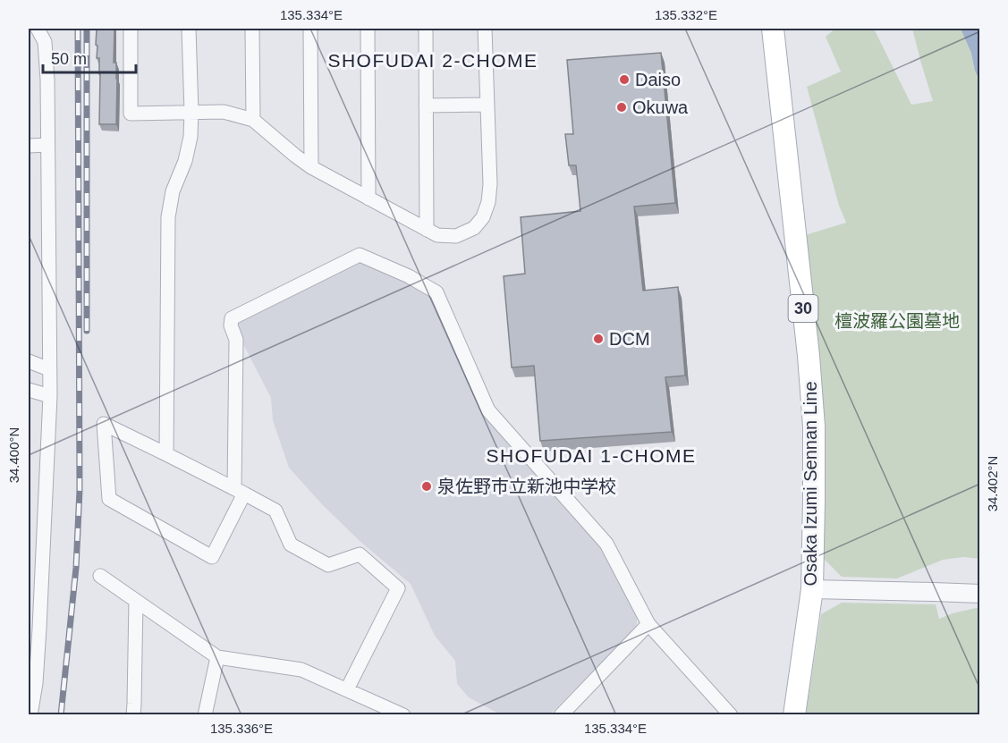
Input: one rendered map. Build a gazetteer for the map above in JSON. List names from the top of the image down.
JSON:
{
  "streets": {
    "main road": ["30", "Osaka Izumi Sennan Line"]
  },
  "districts": ["SHOFUDAI 2-CHOME", "SHOFUDAI 1-CHOME"],
  "parks": ["檀波羅公園墓地"],
  "places": [
    "Daiso",
    "Okuwa",
    "DCM",
    "泉佐野市立新池中学校"
  ],
  "scale_bar": "50 m",
  "coordinates": [
    "135.334°E",
    "135.332°E",
    "34.400°N",
    "34.402°N",
    "135.336°E"
  ]
}
